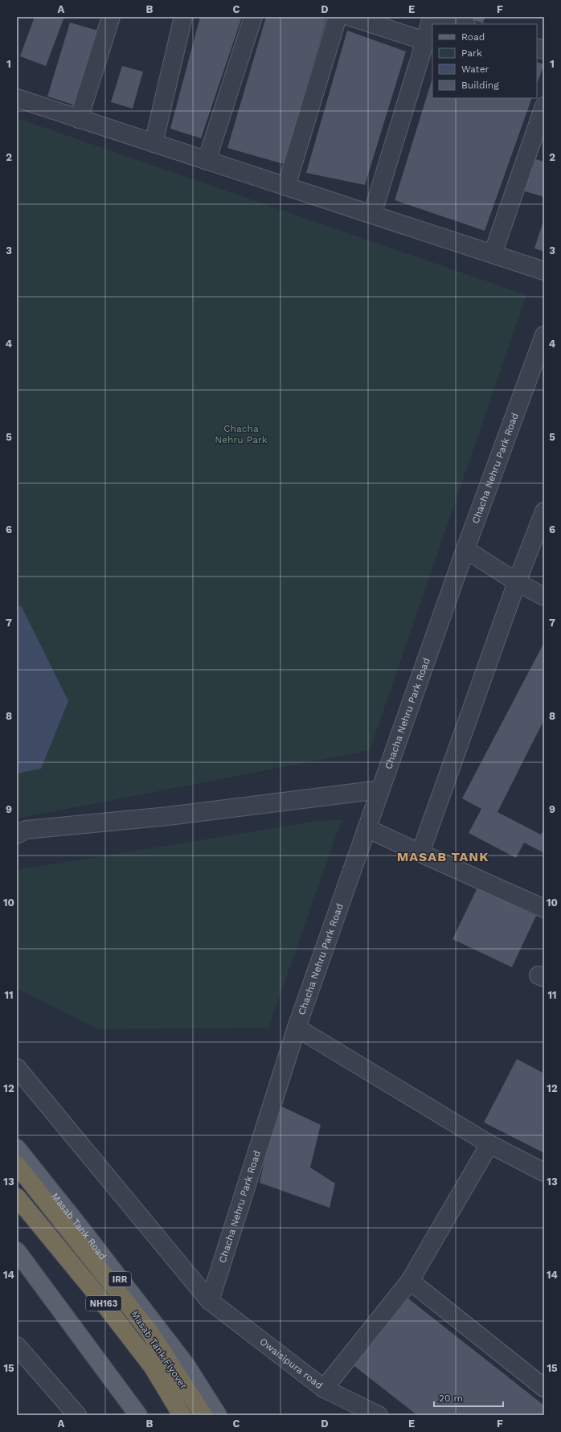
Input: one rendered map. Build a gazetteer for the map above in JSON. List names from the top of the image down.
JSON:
{
  "streets": {
    "highway": ["NH163", "Masab Tank Flyover"],
    "main road": ["Masab Tank Road", "IRR"],
    "street": ["Chacha Nehru Park Road", "Owaisipura road"]
  },
  "crossings": [
    ["Chacha Nehru Park Road", "Owaisipura road"]
  ],
  "districts": ["MASAB TANK"],
  "parks": ["Chacha Nehru Park"],
  "legend": [
    "Road",
    "Park",
    "Water",
    "Building"
  ],
  "scale_bar": "20 m",
  "grid": {
    "columns": [
      "A",
      "B",
      "C",
      "D",
      "E",
      "F"
    ],
    "rows": [
      "1",
      "2",
      "3",
      "4",
      "5",
      "6",
      "7",
      "8",
      "9",
      "10",
      "11",
      "12",
      "13",
      "14",
      "15"
    ]
  }
}
